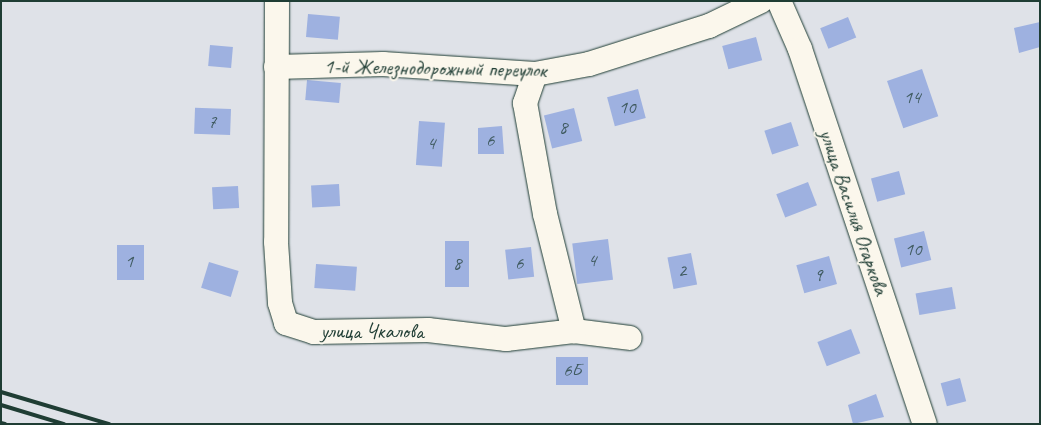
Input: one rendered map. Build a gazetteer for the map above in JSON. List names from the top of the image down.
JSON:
{
  "streets": {
    "street": ["1-й Железнодорожный переулок", "улица Василия Огаркова", "улица Чкалова"]
  },
  "crossings": [
    ["1-й Железнодорожный переулок", "улица Чкалова"]
  ],
  "house_numbers": [
    "14",
    "10",
    "7",
    "8",
    "6",
    "4",
    "10",
    "4",
    "1",
    "8",
    "6",
    "2",
    "9",
    "6Б"
  ]
}
